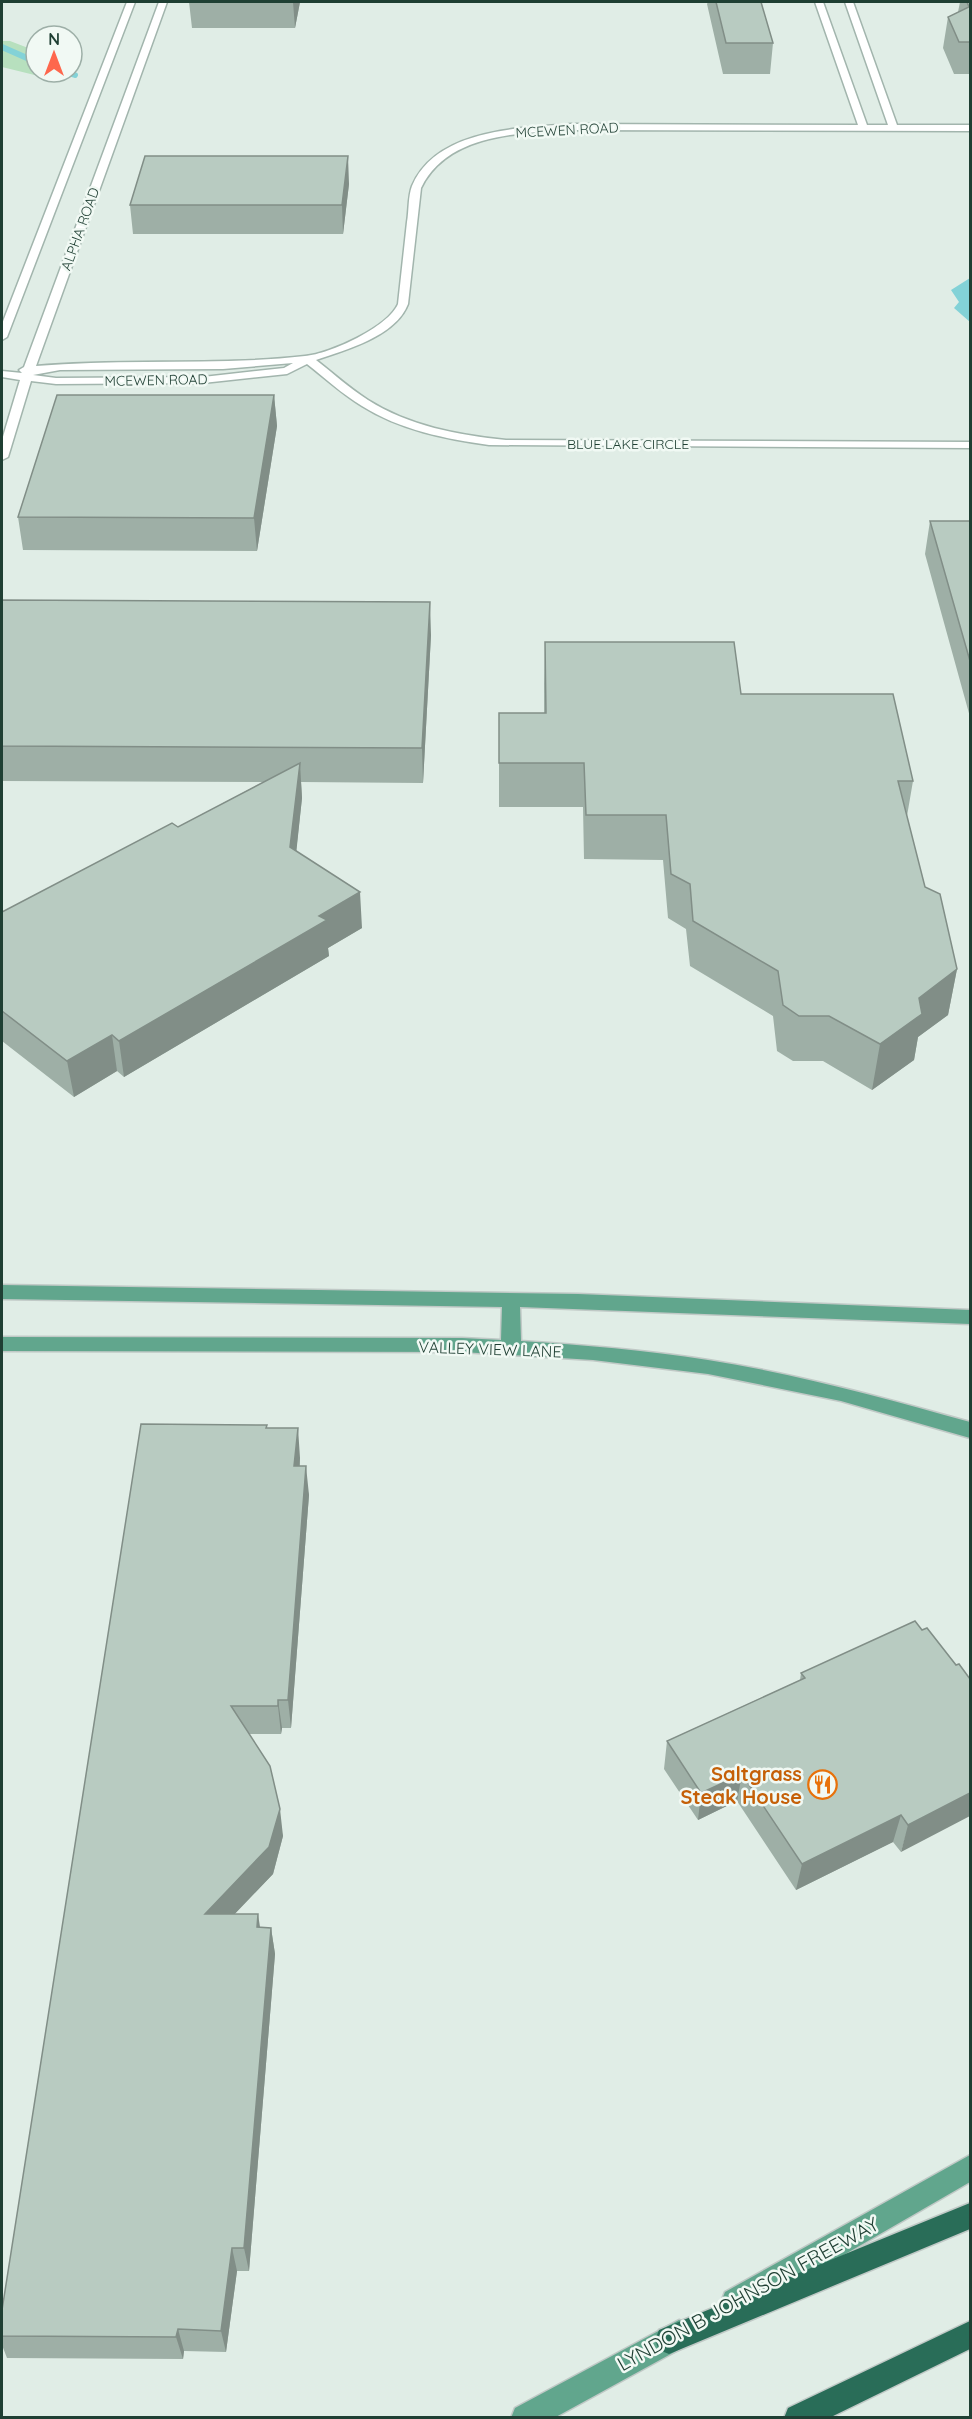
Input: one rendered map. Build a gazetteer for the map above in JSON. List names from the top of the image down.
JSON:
{
  "streets": {
    "main road": ["VALLEY VIEW LANE", "LYNDON B JOHNSON FREEWAY"],
    "street": ["MCEWEN ROAD", "ALPHA ROAD", "BLUE LAKE CIRCLE"]
  },
  "crossings": [
    ["MCEWEN ROAD", "ALPHA ROAD"],
    ["MCEWEN ROAD", "BLUE LAKE CIRCLE"]
  ],
  "places": {
    "restaurant": ["Saltgrass Steak House"]
  },
  "north": "top"
}
